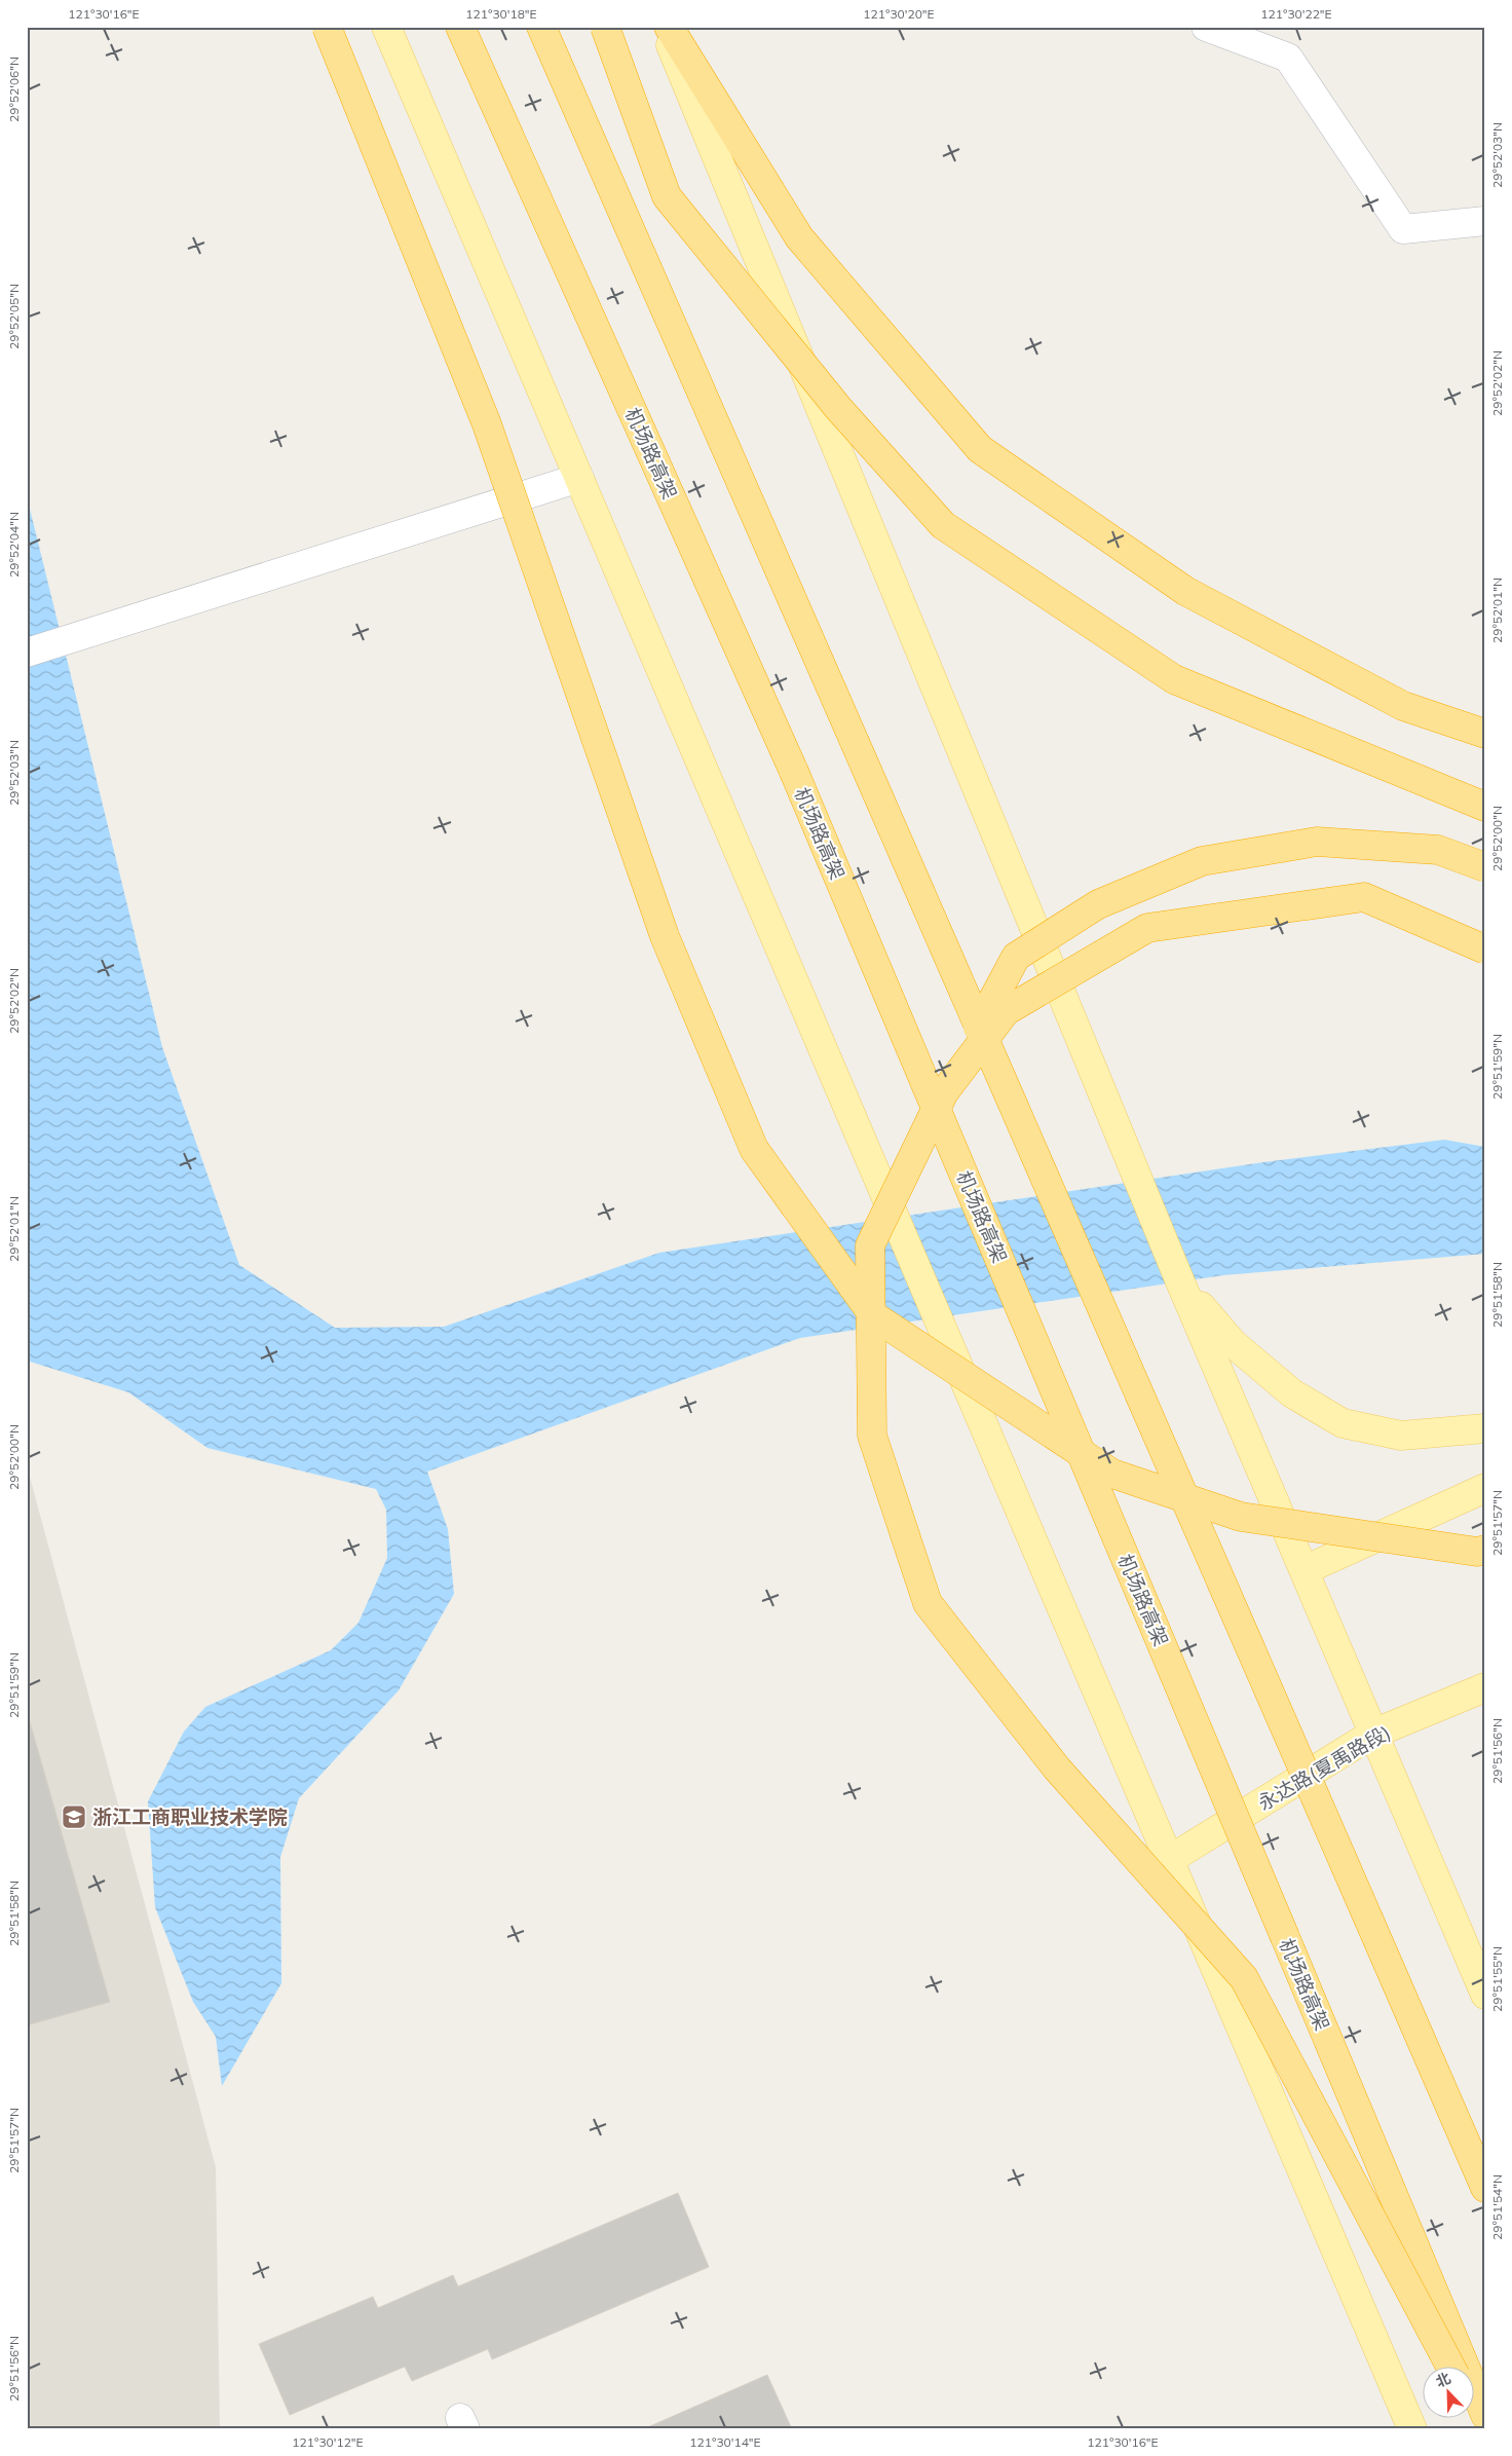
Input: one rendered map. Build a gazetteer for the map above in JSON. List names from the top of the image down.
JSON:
{
  "streets": {
    "highway": ["机场路高架"],
    "main road": ["永达路(夏禹路段)"]
  },
  "places": {
    "school or university": ["浙江工商职业技术学院"]
  },
  "north": "top left",
  "coordinates": [
    "121°30'16\"E",
    "121°30'18\"E",
    "121°30'20\"E",
    "121°30'22\"E",
    "29°52'06\"N",
    "29°52'03\"N",
    "29°52'05\"N",
    "29°52'02\"N",
    "29°52'04\"N",
    "29°52'01\"N",
    "29°52'00\"N",
    "29°51'59\"N",
    "29°51'58\"N",
    "29°51'57\"N",
    "29°51'56\"N",
    "29°51'55\"N",
    "29°51'54\"N",
    "121°30'12\"E",
    "121°30'14\"E"
  ]
}
